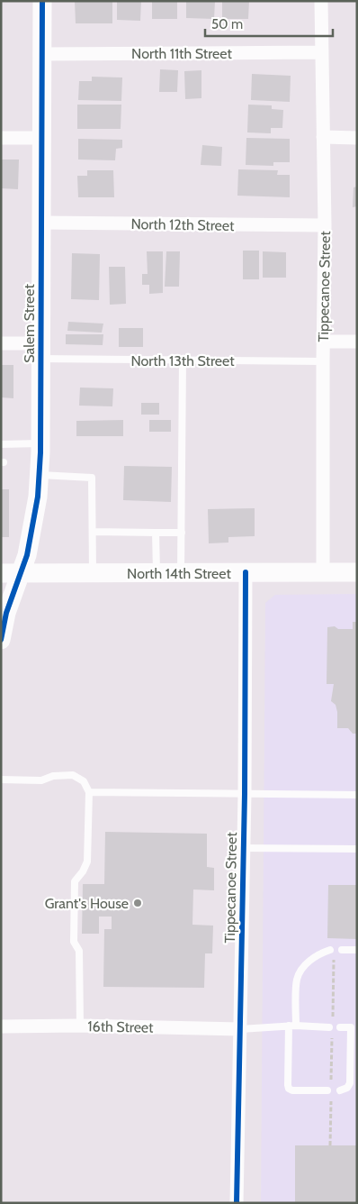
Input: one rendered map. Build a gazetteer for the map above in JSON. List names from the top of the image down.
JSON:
{
  "streets": {
    "main road": ["Salem Street", "North 14th Street"],
    "street": [
      "North 11th Street",
      "North 12th Street",
      "Tippecanoe Street",
      "North 13th Street",
      "16th Street"
    ]
  },
  "crossings": [
    ["North 11th Street", "Tippecanoe Street"],
    ["North 11th Street", "Salem Street"],
    ["North 12th Street", "Tippecanoe Street"],
    ["North 12th Street", "Salem Street"],
    ["Tippecanoe Street", "North 13th Street"],
    ["Tippecanoe Street", "North 14th Street"],
    ["Tippecanoe Street", "16th Street"],
    ["Salem Street", "North 13th Street"],
    ["Salem Street", "North 14th Street"]
  ],
  "places": ["Grant's House"],
  "scale_bar": "50 m"
}
